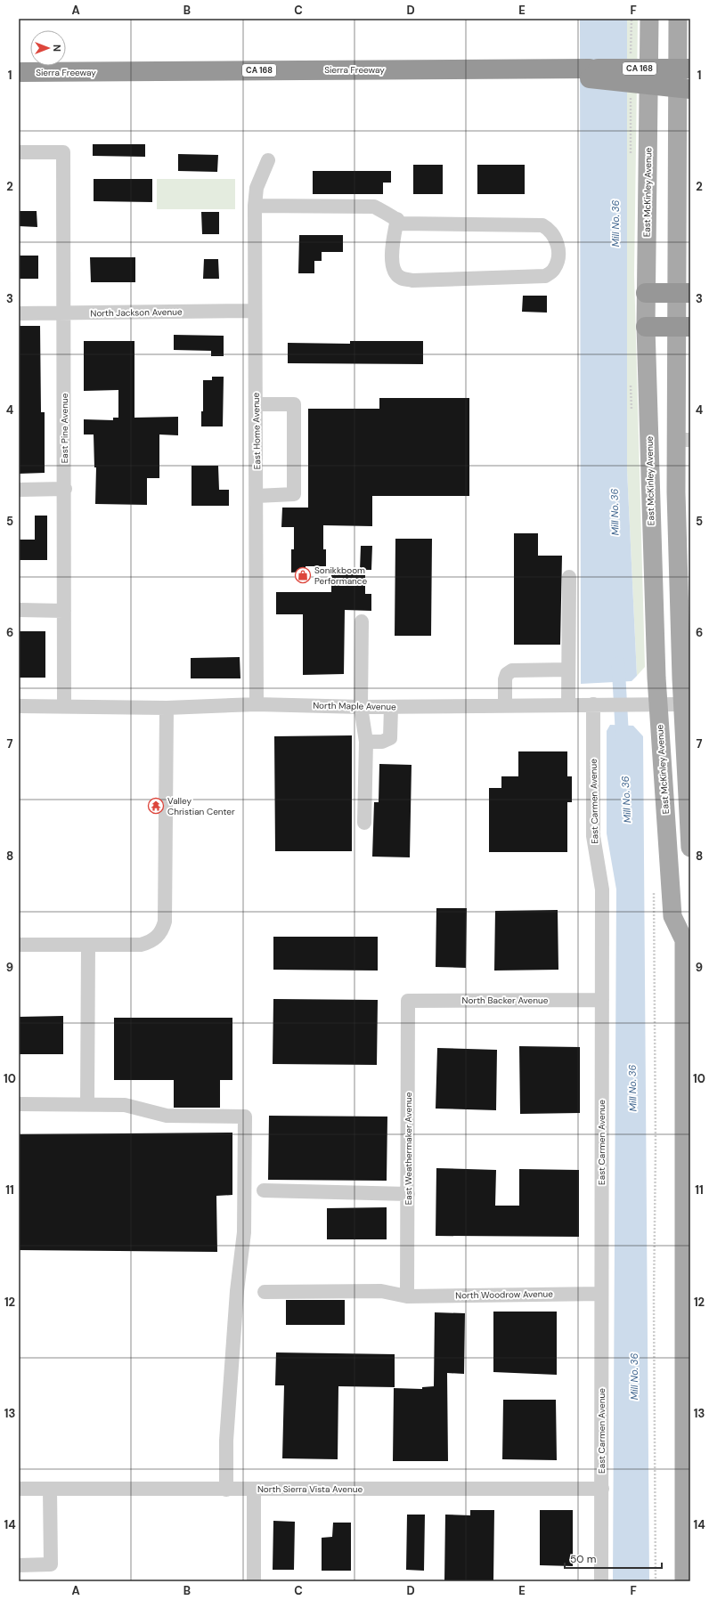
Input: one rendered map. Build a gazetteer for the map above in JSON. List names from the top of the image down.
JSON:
{
  "streets": {
    "highway": ["CA 168", "Sierra Freeway"],
    "main road": ["East McKinley Avenue"],
    "street": [
      "North Jackson Avenue",
      "East Pine Avenue",
      "East Home Avenue",
      "North Maple Avenue",
      "East Carmen Avenue",
      "North Backer Avenue",
      "East Weathermaker Avenue",
      "North Woodrow Avenue",
      "North Sierra Vista Avenue"
    ]
  },
  "crossings": [
    ["East McKinley Avenue", "North Maple Avenue"],
    ["North Jackson Avenue", "East Pine Avenue"],
    ["North Jackson Avenue", "East Home Avenue"],
    ["East Pine Avenue", "North Maple Avenue"],
    ["East Home Avenue", "North Maple Avenue"],
    ["North Maple Avenue", "East Carmen Avenue"],
    ["East Carmen Avenue", "North Backer Avenue"],
    ["East Carmen Avenue", "North Woodrow Avenue"],
    ["East Carmen Avenue", "North Sierra Vista Avenue"],
    ["North Backer Avenue", "East Weathermaker Avenue"],
    ["East Weathermaker Avenue", "North Woodrow Avenue"]
  ],
  "water": ["Mill No. 36"],
  "places": {
    "shop": ["Sonikkboom Performance"],
    "temple": ["Valley Christian Center"]
  },
  "scale_bar": "50 m",
  "north": "right",
  "grid": {
    "columns": [
      "A",
      "B",
      "C",
      "D",
      "E",
      "F"
    ],
    "rows": [
      "1",
      "2",
      "3",
      "4",
      "5",
      "6",
      "7",
      "8",
      "9",
      "10",
      "11",
      "12",
      "13",
      "14"
    ]
  }
}
